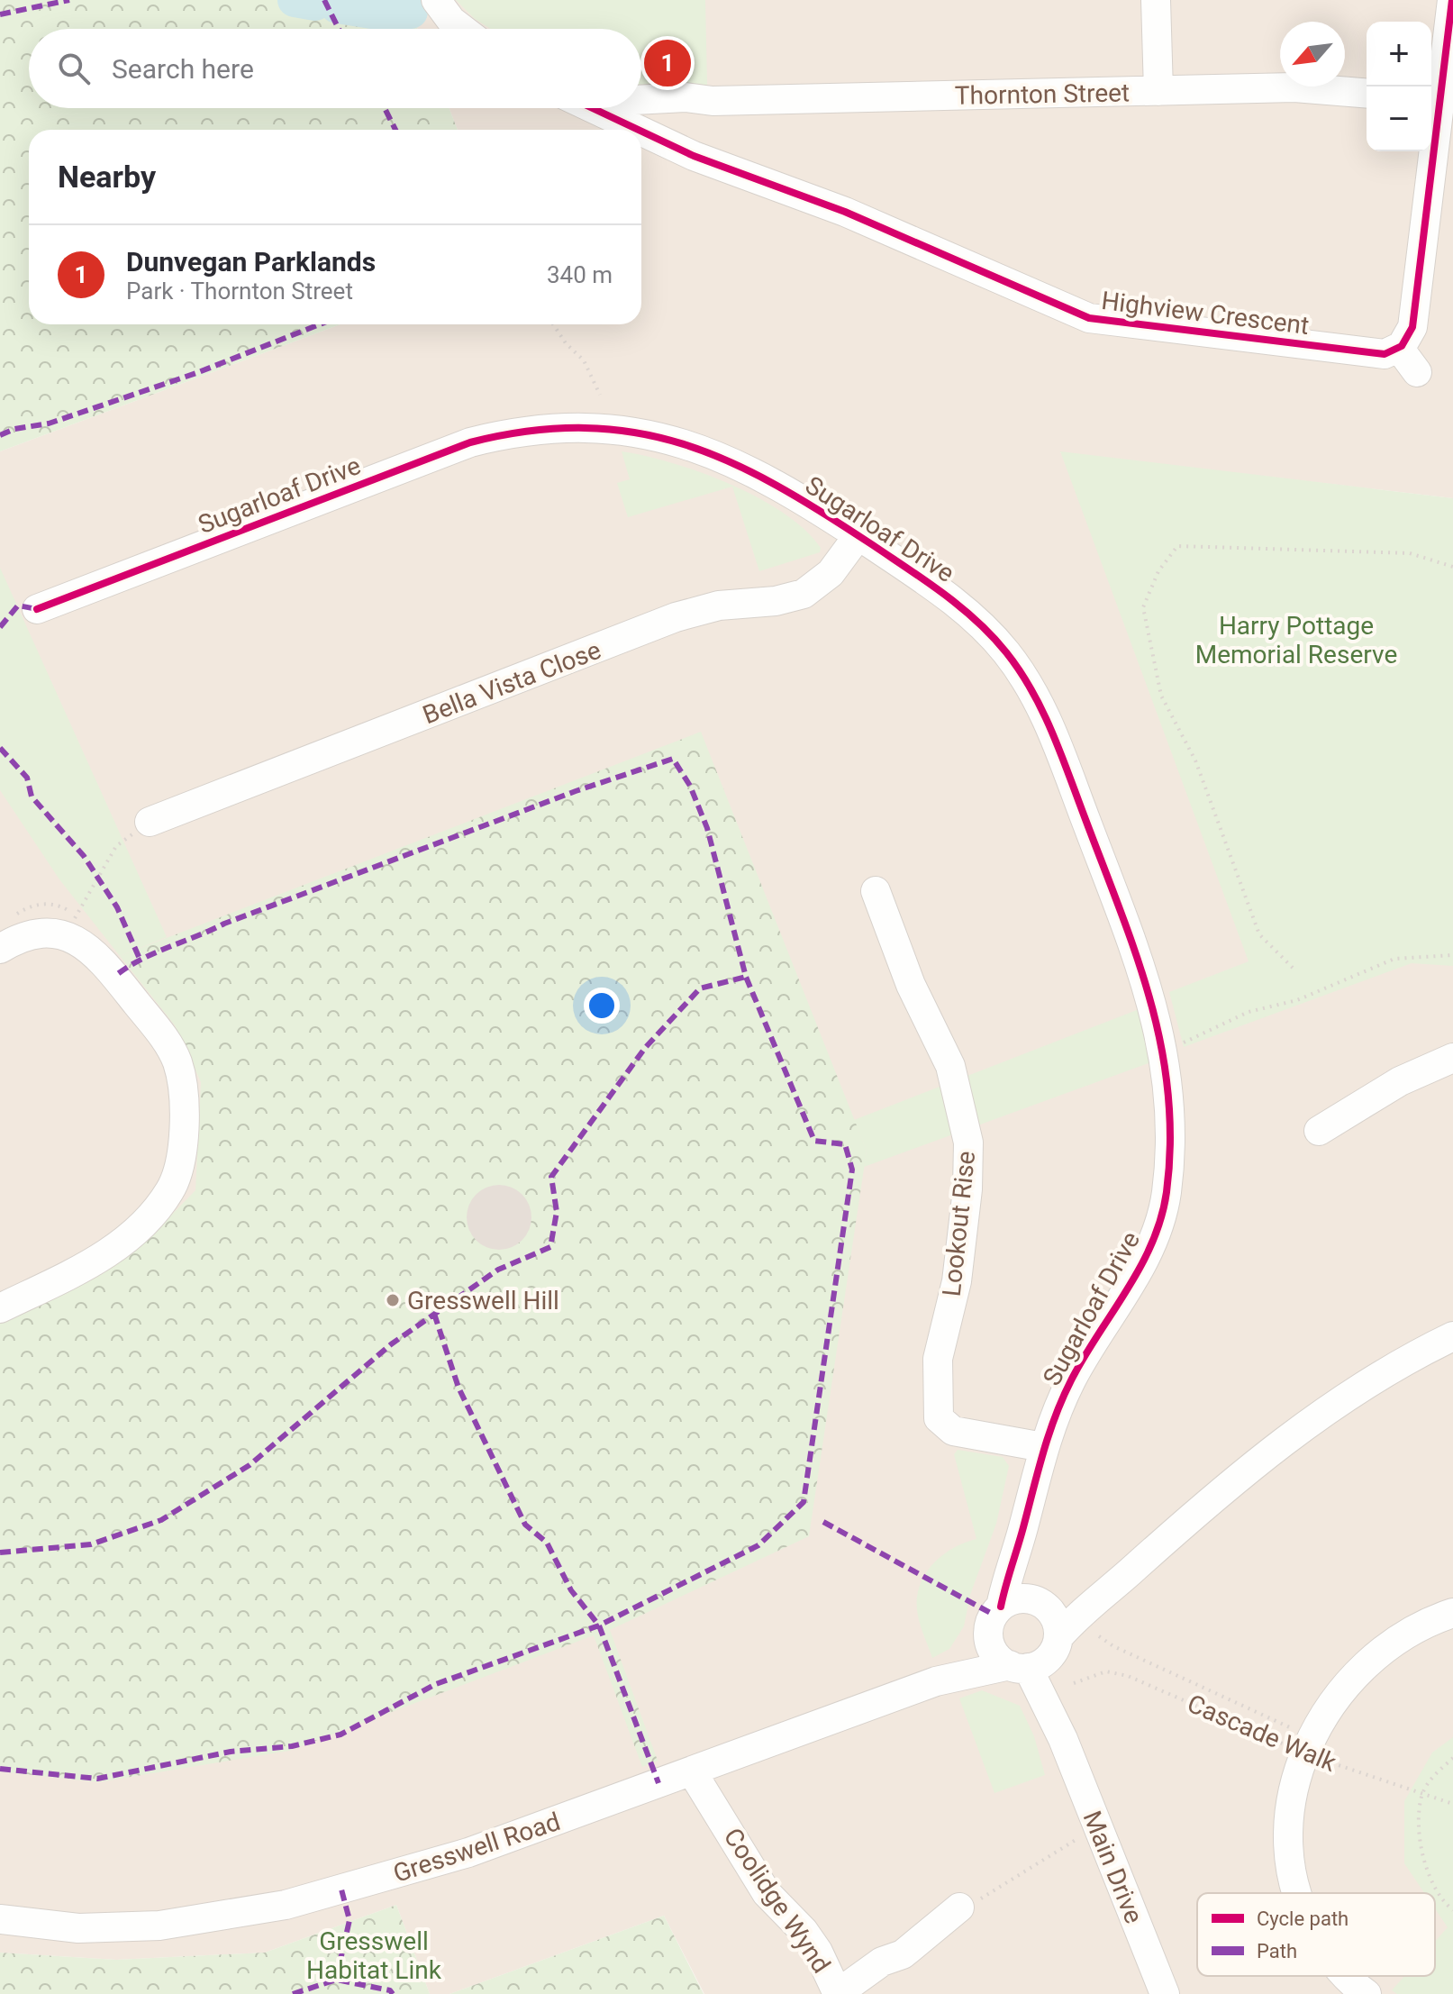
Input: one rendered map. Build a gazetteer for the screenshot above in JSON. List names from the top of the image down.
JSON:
{
  "streets": {
    "street": [
      "Thornton Street",
      "Highview Crescent",
      "Sugarloaf Drive",
      "Bella Vista Close",
      "Lookout Rise",
      "Gresswell Road",
      "Main Drive",
      "Coolidge Wynd"
    ],
    "path": ["Cascade Walk"]
  },
  "crossings": [
    ["Thornton Street", "Highview Crescent"],
    ["Sugarloaf Drive", "Bella Vista Close"],
    ["Sugarloaf Drive", "Lookout Rise"],
    ["Sugarloaf Drive", "Gresswell Road"],
    ["Sugarloaf Drive", "Main Drive"],
    ["Gresswell Road", "Main Drive"],
    ["Gresswell Road", "Coolidge Wynd"]
  ],
  "parks": ["Harry Pottage Memorial Reserve", "Gresswell Habitat Link"],
  "places": ["Gresswell Hill"],
  "legend": ["Cycle path", "Path"],
  "north": "bottom left",
  "page": {
    "map_buttons": ["+", "−"],
    "search": "Search here",
    "pins": "1",
    "heading": "Nearby",
    "list": [
      {
        "mark": "1",
        "name": "Dunvegan Parklands",
        "note": "Park · Thornton Street",
        "value": "340 m"
      }
    ]
  }
}
